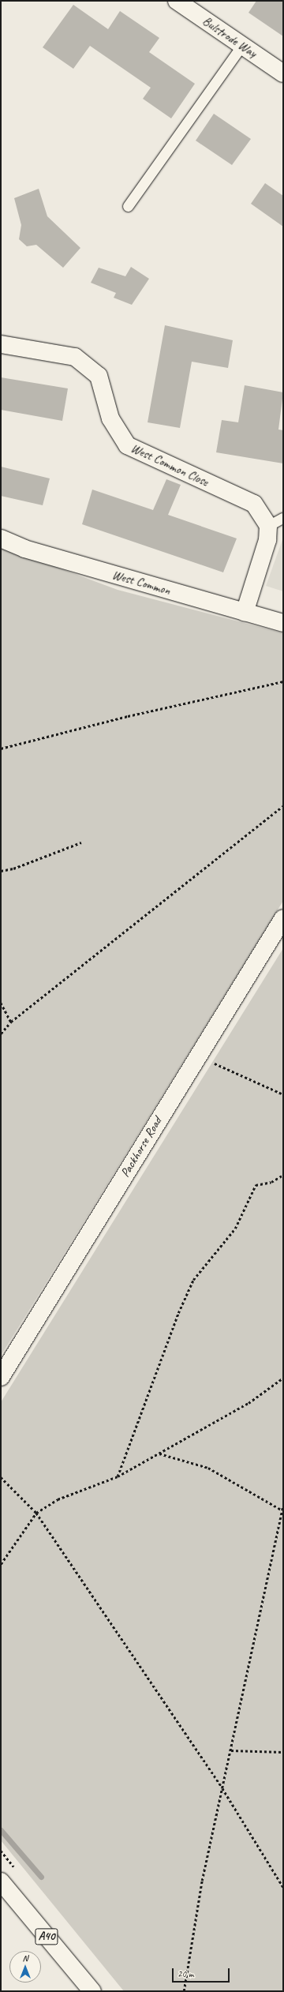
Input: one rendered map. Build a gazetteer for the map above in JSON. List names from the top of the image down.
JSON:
{
  "streets": {
    "street": [
      "Bulstrode Way",
      "West Common Close",
      "West Common",
      "Packhorse Road",
      "A40"
    ]
  },
  "crossings": [
    ["West Common Close", "West Common"]
  ],
  "scale_bar": "20 m",
  "north": "top"
}
